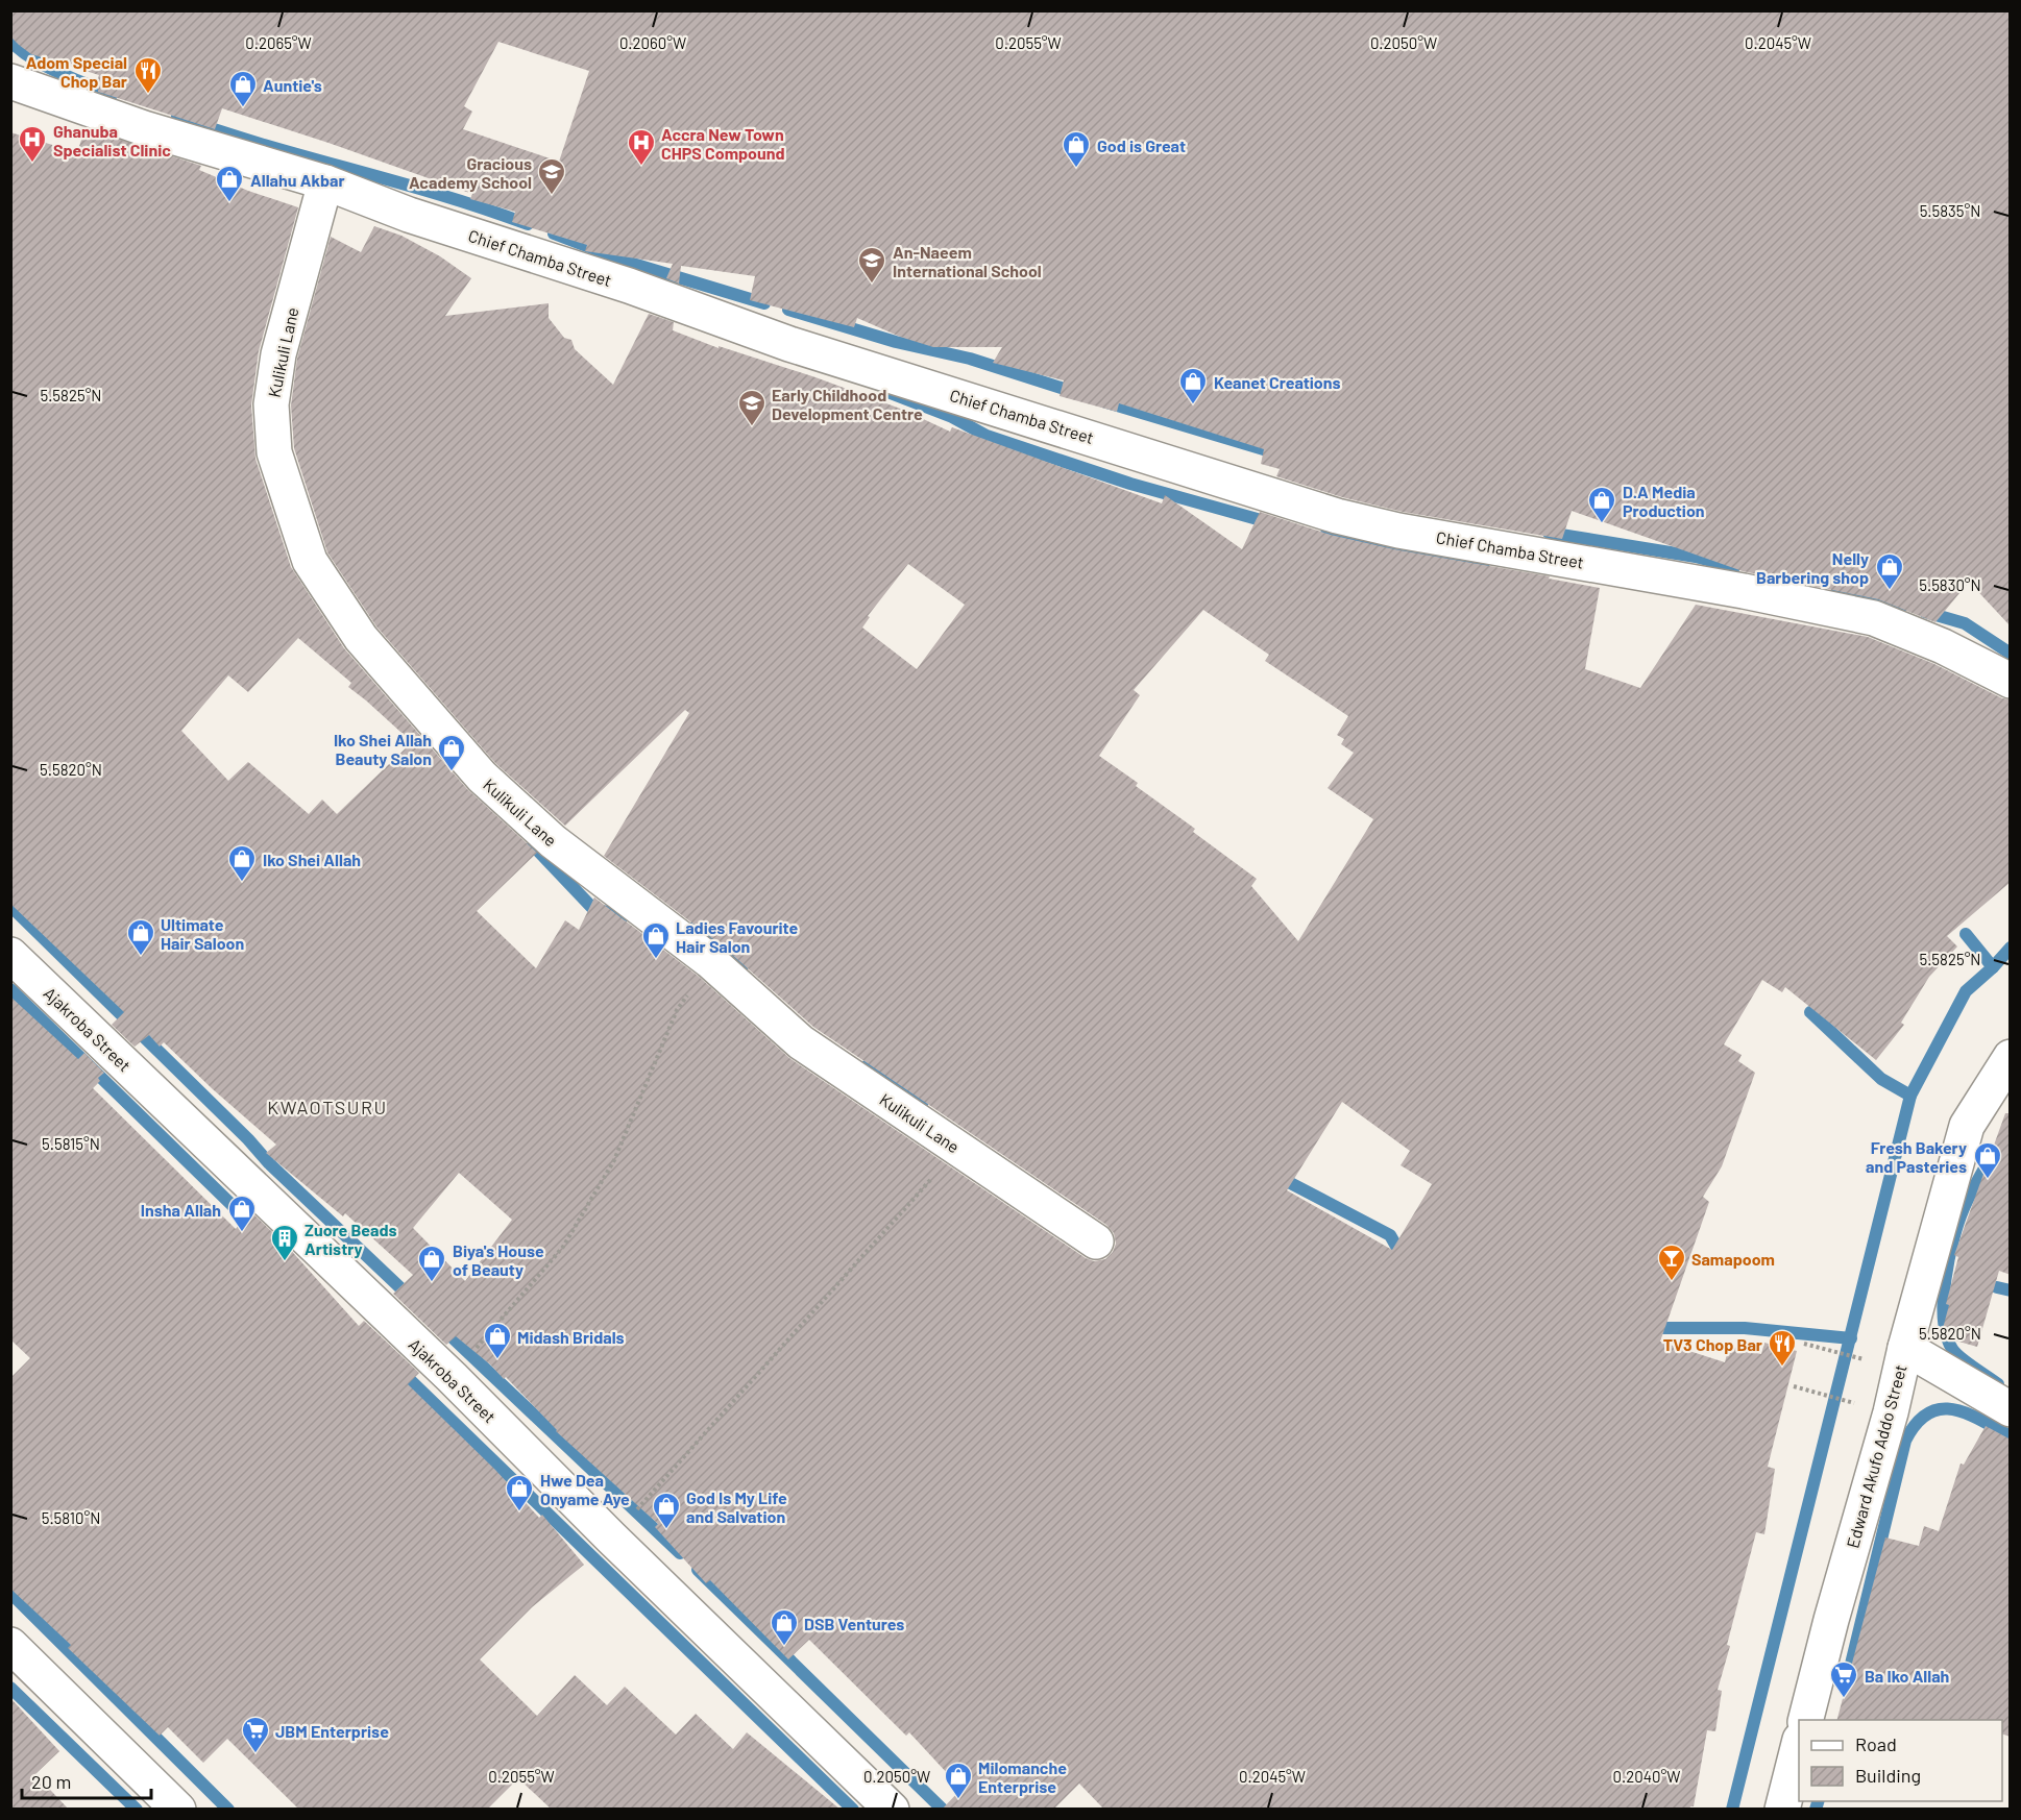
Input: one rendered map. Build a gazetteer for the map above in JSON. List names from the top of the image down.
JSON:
{
  "streets": {
    "street": [
      "Chief Chamba Street",
      "Kulikuli Lane",
      "Ajakroba Street",
      "Edward Akufo Addo Street"
    ]
  },
  "crossings": [
    ["Chief Chamba Street", "Kulikuli Lane"]
  ],
  "districts": ["KWAOTSURU"],
  "places": {
    "restaurant": ["Adom Special Chop Bar", "TV3 Chop Bar"],
    "shop": [
      "Auntie's",
      "God is Great",
      "Allahu Akbar",
      "Keanet Creations",
      "D.A Media Production",
      "Nelly Barbering shop",
      "Iko Shei Allah Beauty Salon",
      "Iko Shei Allah",
      "Ultimate Hair Saloon",
      "Ladies Favourite Hair Salon",
      "Fresh Bakery and Pasteries",
      "Insha Allah",
      "Biya's House of Beauty",
      "Midash Bridals",
      "Hwe Dea Onyame Aye",
      "God Is My Life and Salvation",
      "DSB Ventures",
      "Milomanche Enterprise"
    ],
    "hospital": ["Ghanuba Specialist Clinic", "Accra New Town CHPS Compound"],
    "school or university": ["Gracious Academy School", "An-Naeem International School", "Early Childhood Development Centre"],
    "building": ["Zuore Beads Artistry"],
    "bar": ["Samapoom"],
    "supermarket": ["Ba Iko Allah", "JBM Enterprise"]
  },
  "legend": ["Road", "Building"],
  "scale_bar": "20 m",
  "coordinates": [
    "0.2065°W",
    "0.2060°W",
    "0.2055°W",
    "0.2050°W",
    "0.2045°W",
    "5.5835°N",
    "5.5825°N",
    "5.5830°N",
    "5.5820°N",
    "5.5815°N",
    "5.5810°N",
    "0.2040°W"
  ]
}
